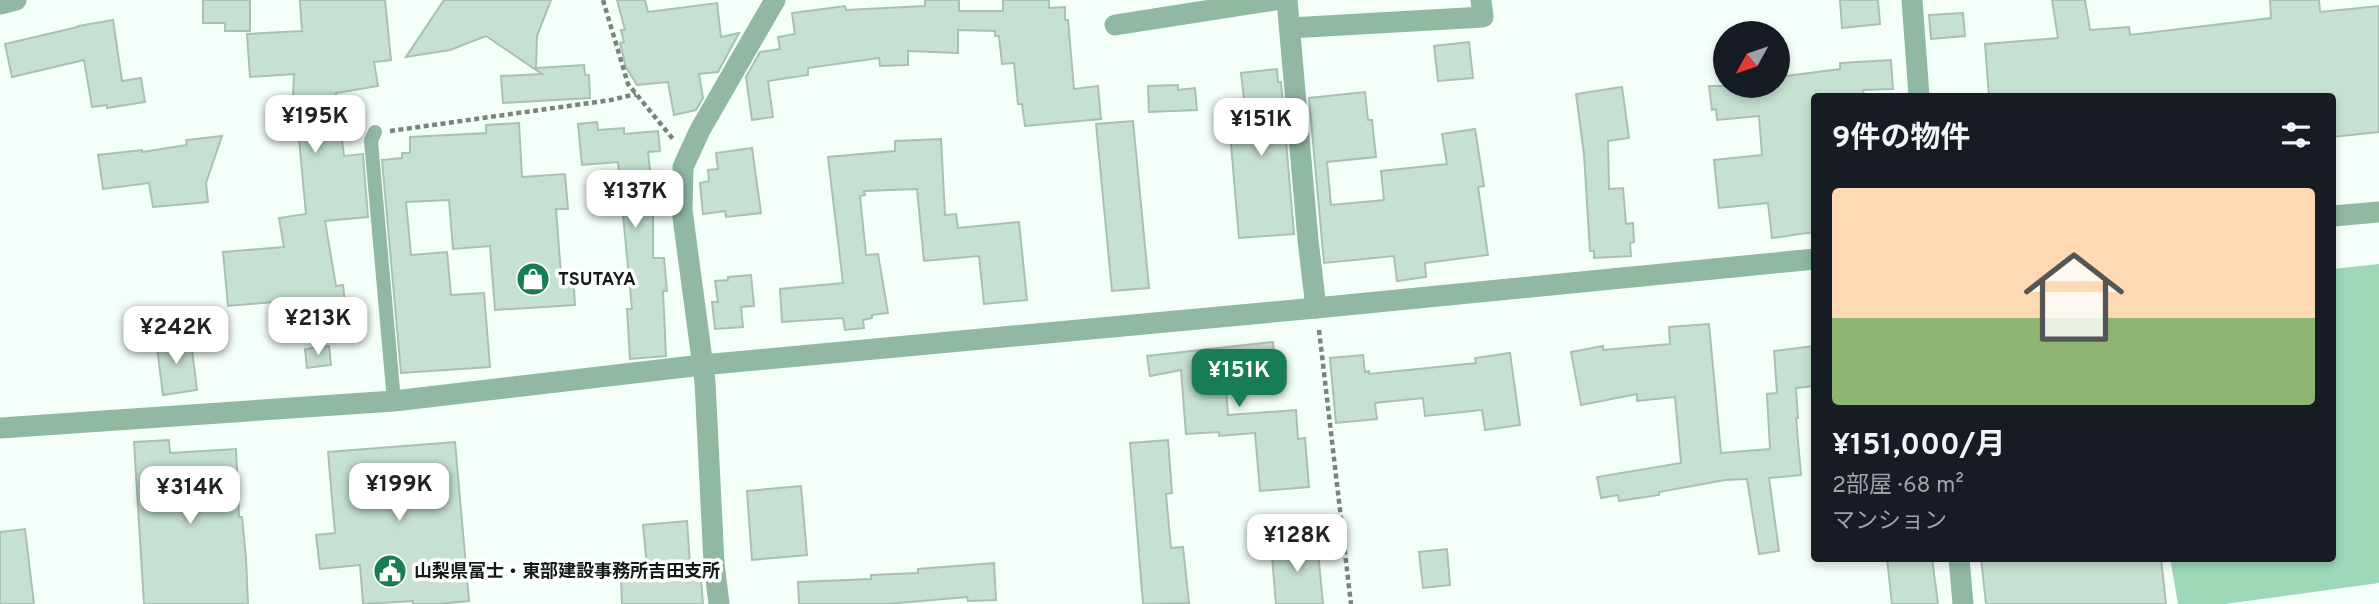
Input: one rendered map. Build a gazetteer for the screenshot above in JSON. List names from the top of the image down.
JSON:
{
  "places": {
    "shop": ["TSUTAYA"],
    "public building": ["山梨県富士・東部建設事務所吉田支所"]
  },
  "north": "bottom left",
  "page": {
    "heading": "9件の物件",
    "price": [
      "¥195K",
      "¥151K",
      "¥137K",
      "¥213K",
      "¥242K",
      "¥151K",
      "¥199K",
      "¥314K",
      "¥128K"
    ],
    "list": [
      {
        "name": "¥151,000/月",
        "note": "2部屋 · 68 m² · マンション"
      }
    ]
  }
}
